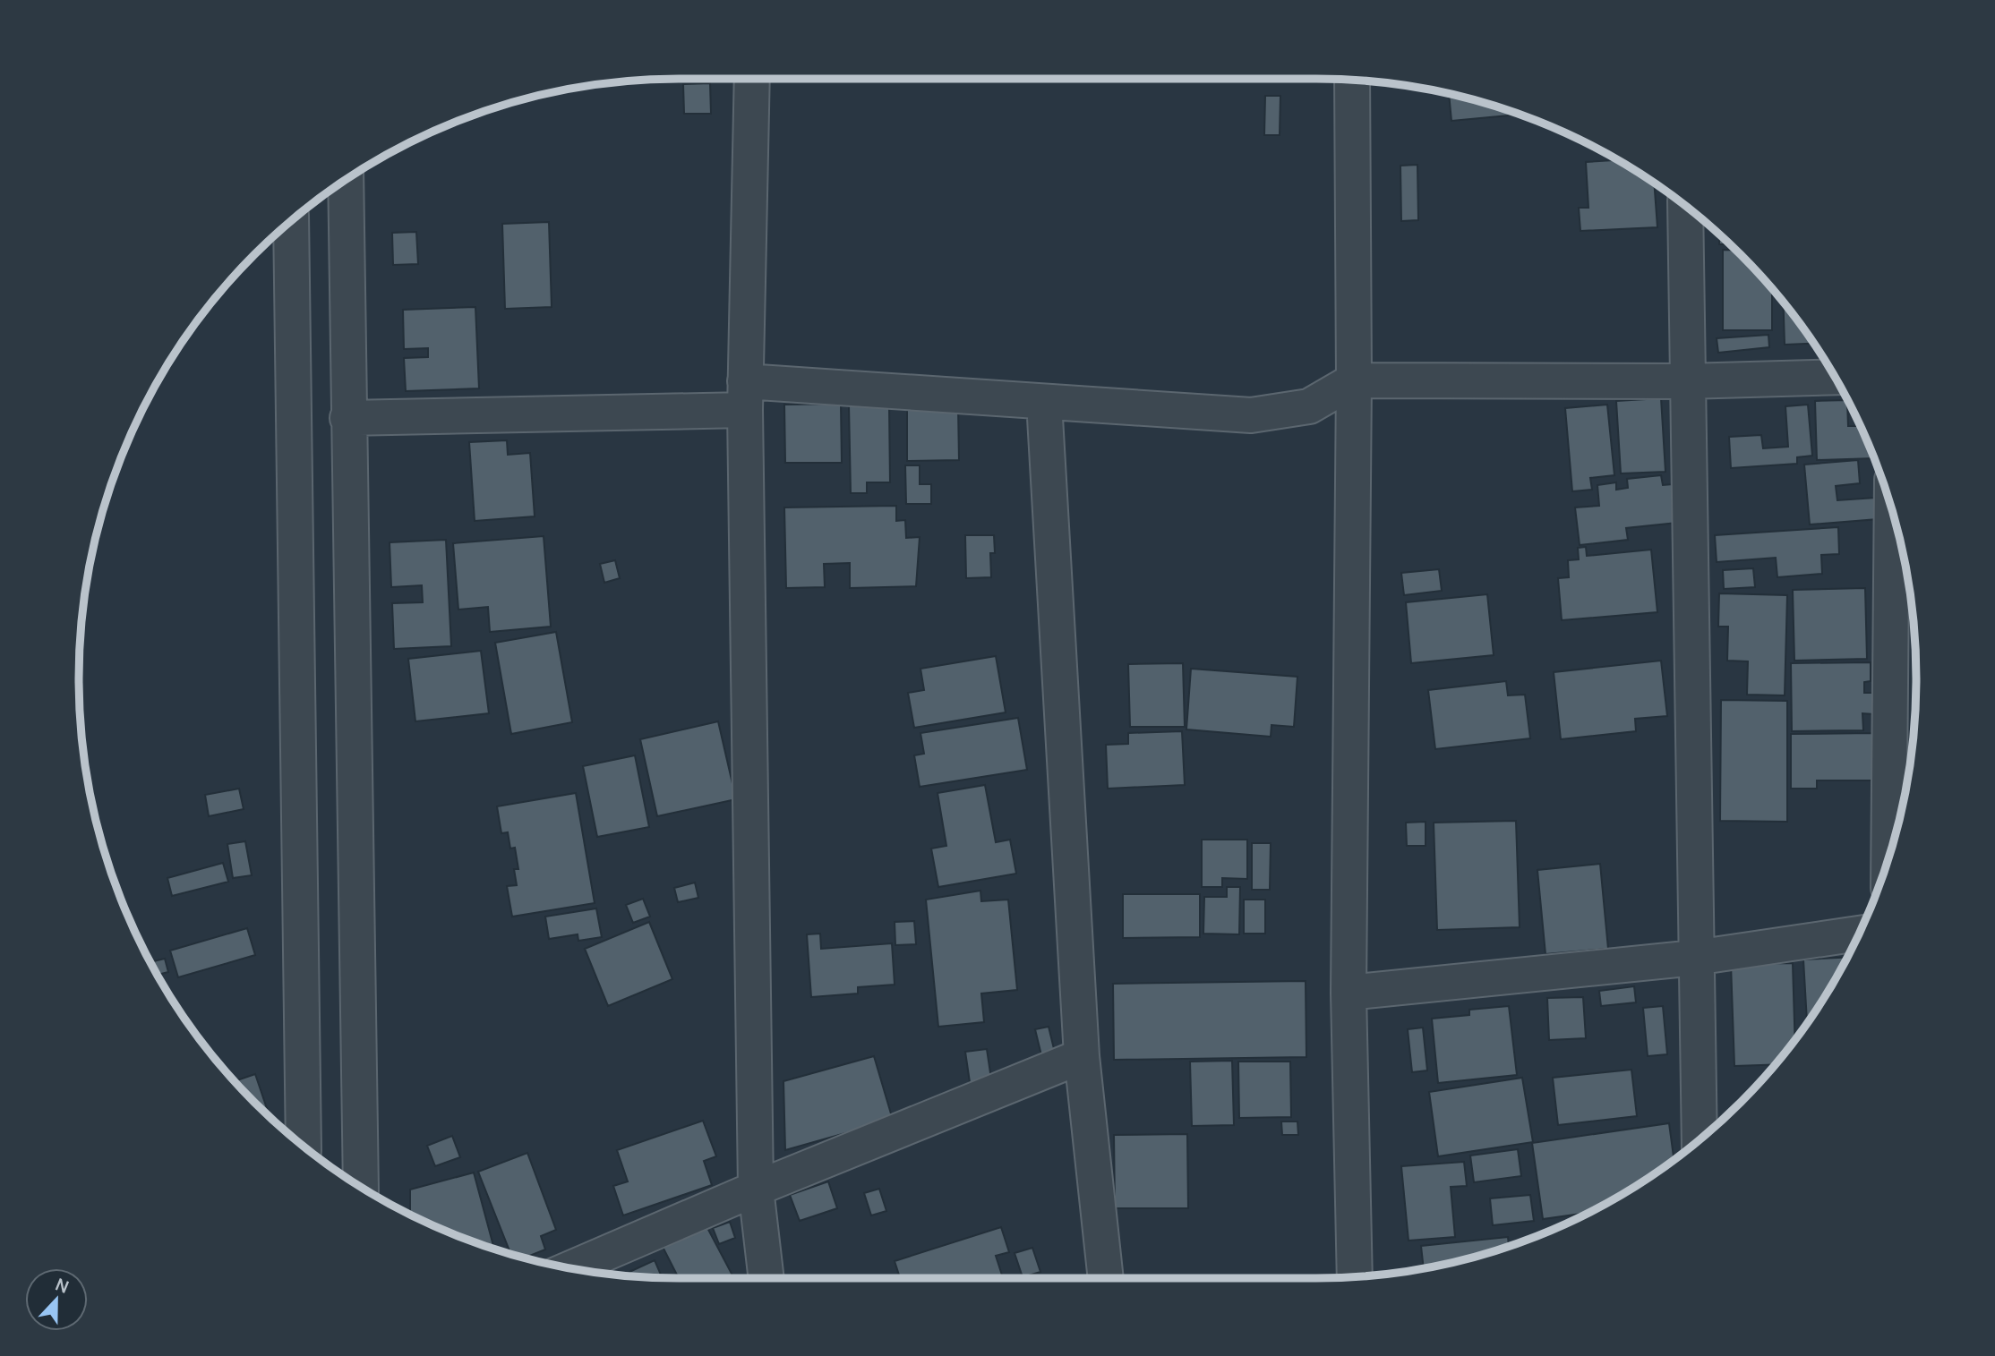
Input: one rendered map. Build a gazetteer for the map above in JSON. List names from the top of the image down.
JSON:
{
  "north": "top"
}
